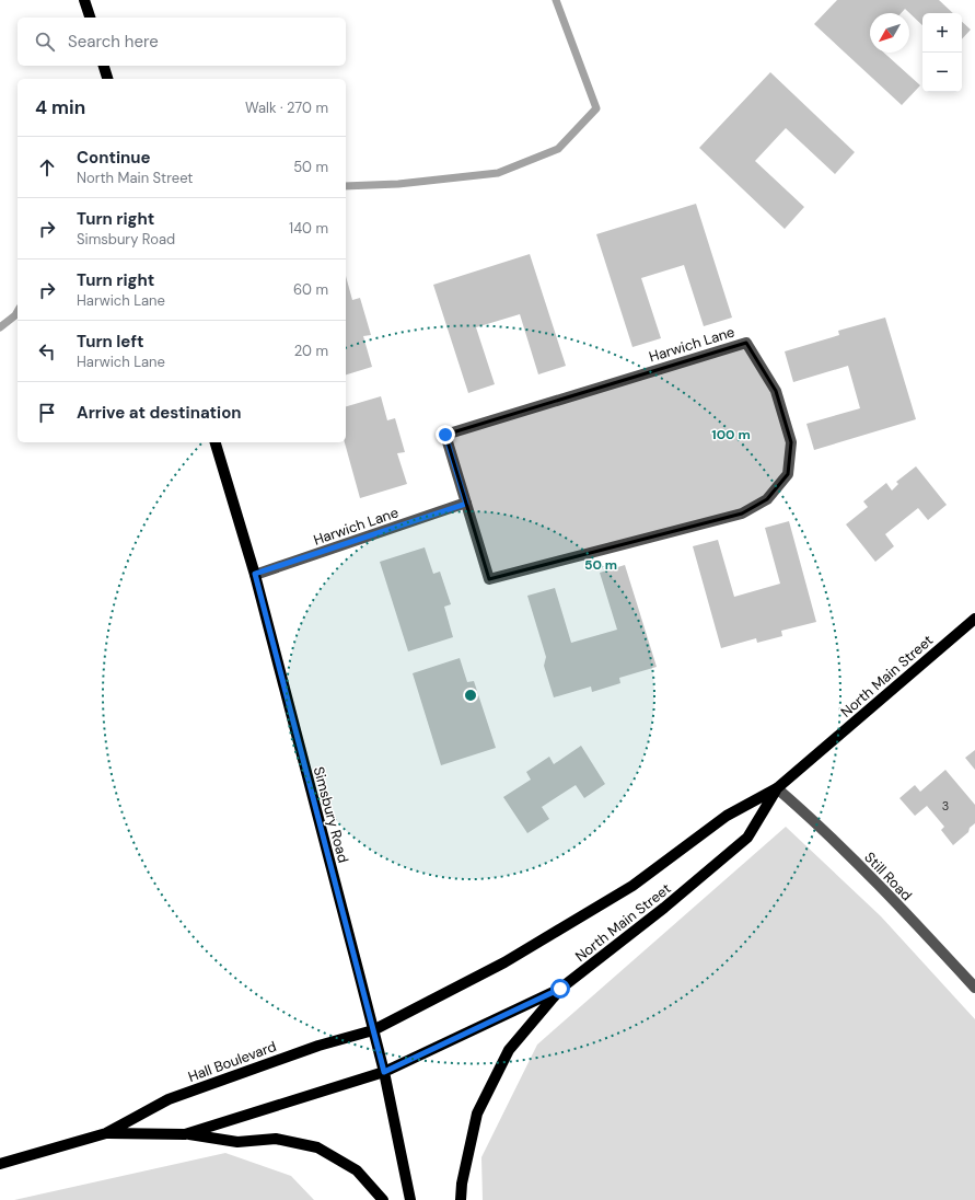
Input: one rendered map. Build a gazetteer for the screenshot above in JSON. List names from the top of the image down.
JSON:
{
  "streets": {
    "main road": ["North Main Street", "Simsbury Road", "Hall Boulevard"],
    "street": ["Harwich Lane", "Still Road"]
  },
  "crossings": [
    ["Harwich Lane", "Simsbury Road"],
    ["North Main Street", "Simsbury Road"],
    ["North Main Street", "Still Road"],
    ["North Main Street", "Hall Boulevard"],
    ["Simsbury Road", "Hall Boulevard"]
  ],
  "house_numbers": ["3"],
  "north": "bottom left",
  "page": {
    "map_buttons": ["+", "−"],
    "search": "Search here",
    "heading": ["4 min", "Walk · 270 m"],
    "list": [
      ["Continue", "North Main Street", "50 m"],
      ["Turn right", "Simsbury Road", "140 m"],
      ["Turn right", "Harwich Lane", "60 m"],
      ["Turn left", "Harwich Lane", "20 m"],
      "Arrive at destination"
    ]
  },
  "rings": ["100 m", "50 m"]
}
